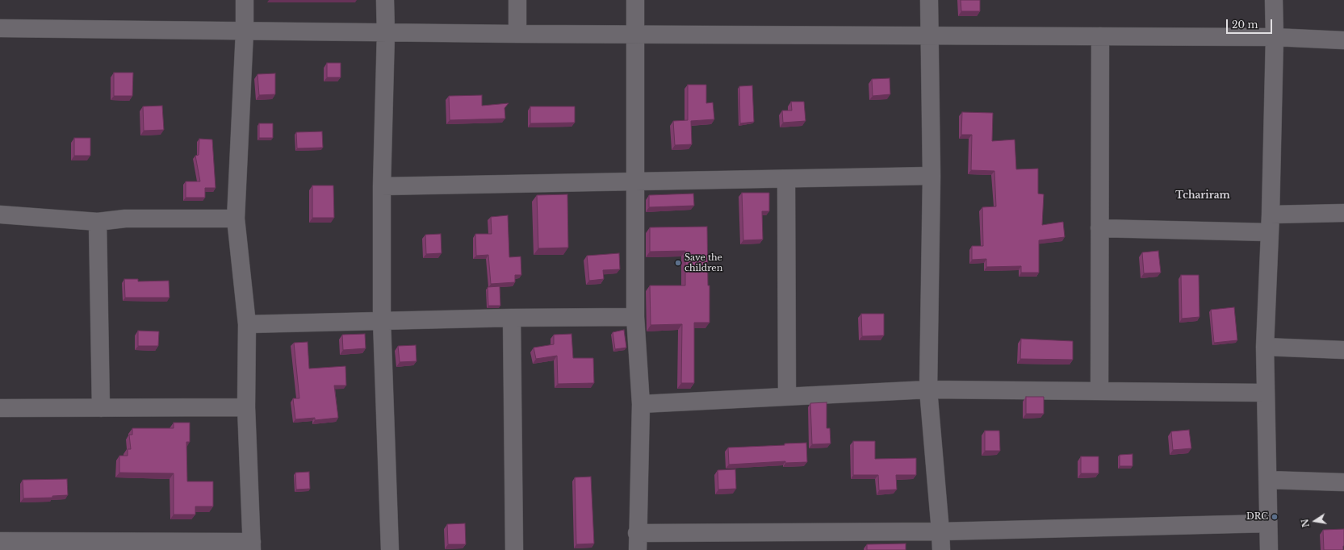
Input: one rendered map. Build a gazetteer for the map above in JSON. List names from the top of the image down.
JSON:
{
  "districts": ["Tchariram"],
  "places": ["Save the children", "DRC"],
  "scale_bar": "20 m",
  "north": "left"
}
